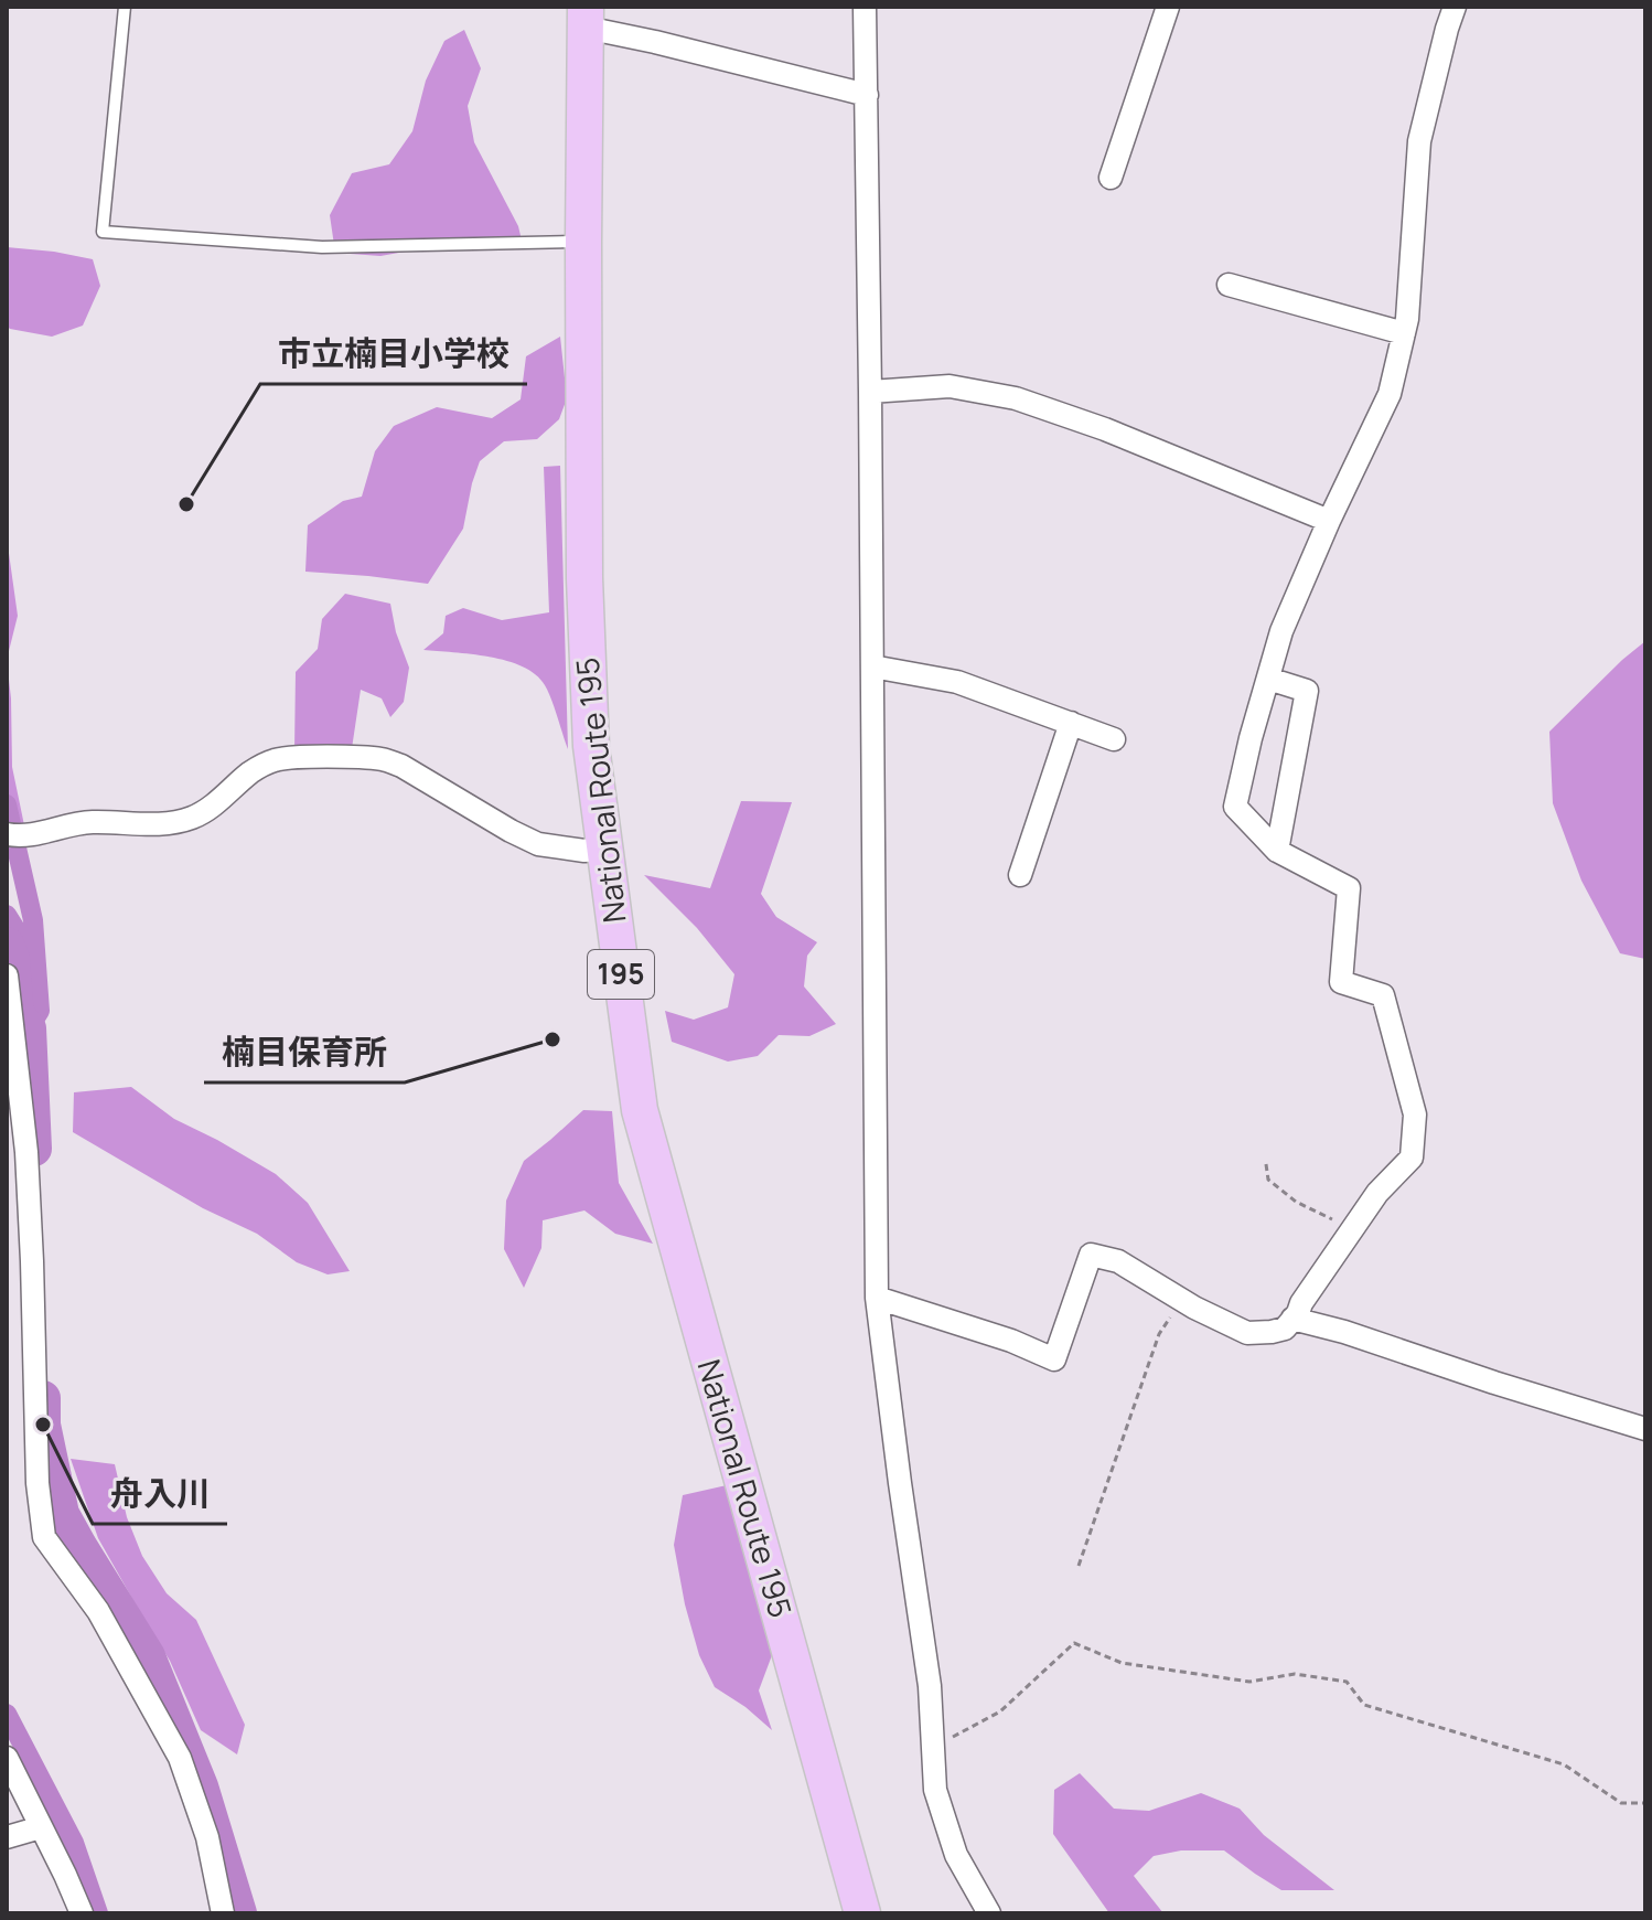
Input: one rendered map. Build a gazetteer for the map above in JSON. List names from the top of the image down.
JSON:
{
  "streets": {
    "highway": ["National Route 195", "195"]
  },
  "places": ["市立楠目小学校", "楠目保育所", "舟入川"]
}
